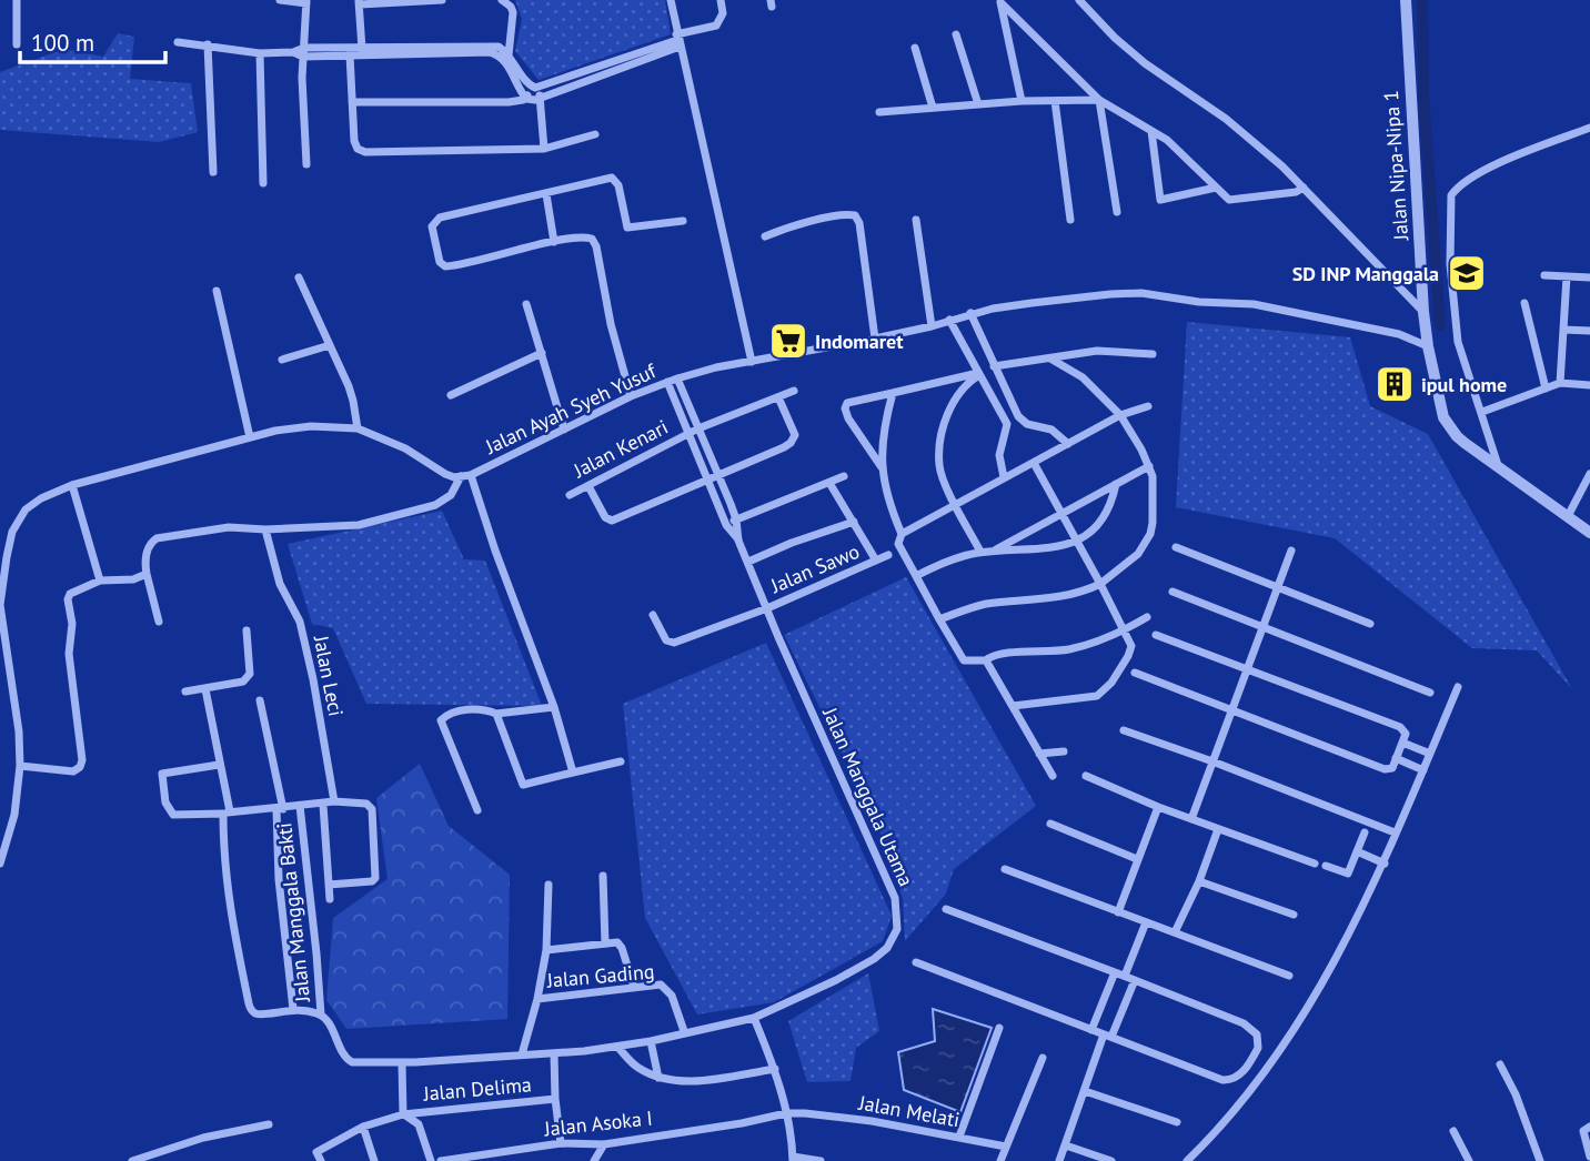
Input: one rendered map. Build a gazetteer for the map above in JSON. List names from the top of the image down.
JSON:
{
  "streets": {
    "street": [
      "Jalan Nipa-Nipa 1",
      "Jalan Ayah Syeh Yusuf",
      "Jalan Kenari",
      "Jalan Sawo",
      "Jalan Leci",
      "Jalan Manggala Utama",
      "Jalan Manggala Bakti",
      "Jalan Gading",
      "Jalan Delima",
      "Jalan Melati",
      "Jalan Asoka I"
    ]
  },
  "crossings": [
    ["Jalan Nipa-Nipa 1", "Jalan Ayah Syeh Yusuf"],
    ["Jalan Ayah Syeh Yusuf", "Jalan Leci"],
    ["Jalan Ayah Syeh Yusuf", "Jalan Manggala Utama"],
    ["Jalan Kenari", "Jalan Manggala Utama"],
    ["Jalan Sawo", "Jalan Manggala Utama"],
    ["Jalan Manggala Utama", "Jalan Manggala Bakti"],
    ["Jalan Manggala Utama", "Jalan Gading"],
    ["Jalan Melati", "Jalan Asoka I"]
  ],
  "places": {
    "school or university": ["SD INP Manggala"],
    "supermarket": ["Indomaret"],
    "building": ["ipul home"]
  },
  "scale_bar": "100 m"
}
